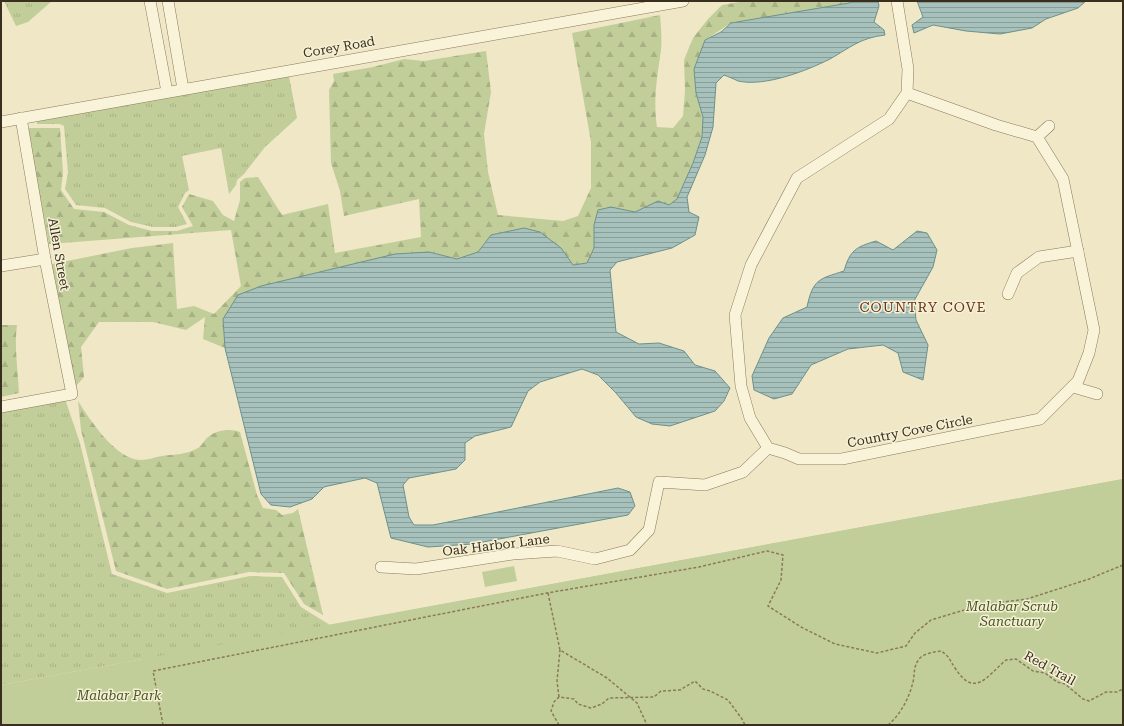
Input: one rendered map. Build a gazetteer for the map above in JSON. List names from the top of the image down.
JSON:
{
  "streets": {
    "street": [
      "Corey Road",
      "Allen Street",
      "Country Cove Circle",
      "Oak Harbor Lane"
    ],
    "path": ["Red Trail"]
  },
  "crossings": [
    ["Corey Road", "Allen Street"],
    ["Country Cove Circle", "Oak Harbor Lane"]
  ],
  "districts": ["COUNTRY COVE"],
  "parks": ["Malabar Scrub Sanctuary", "Malabar Park"]
}
